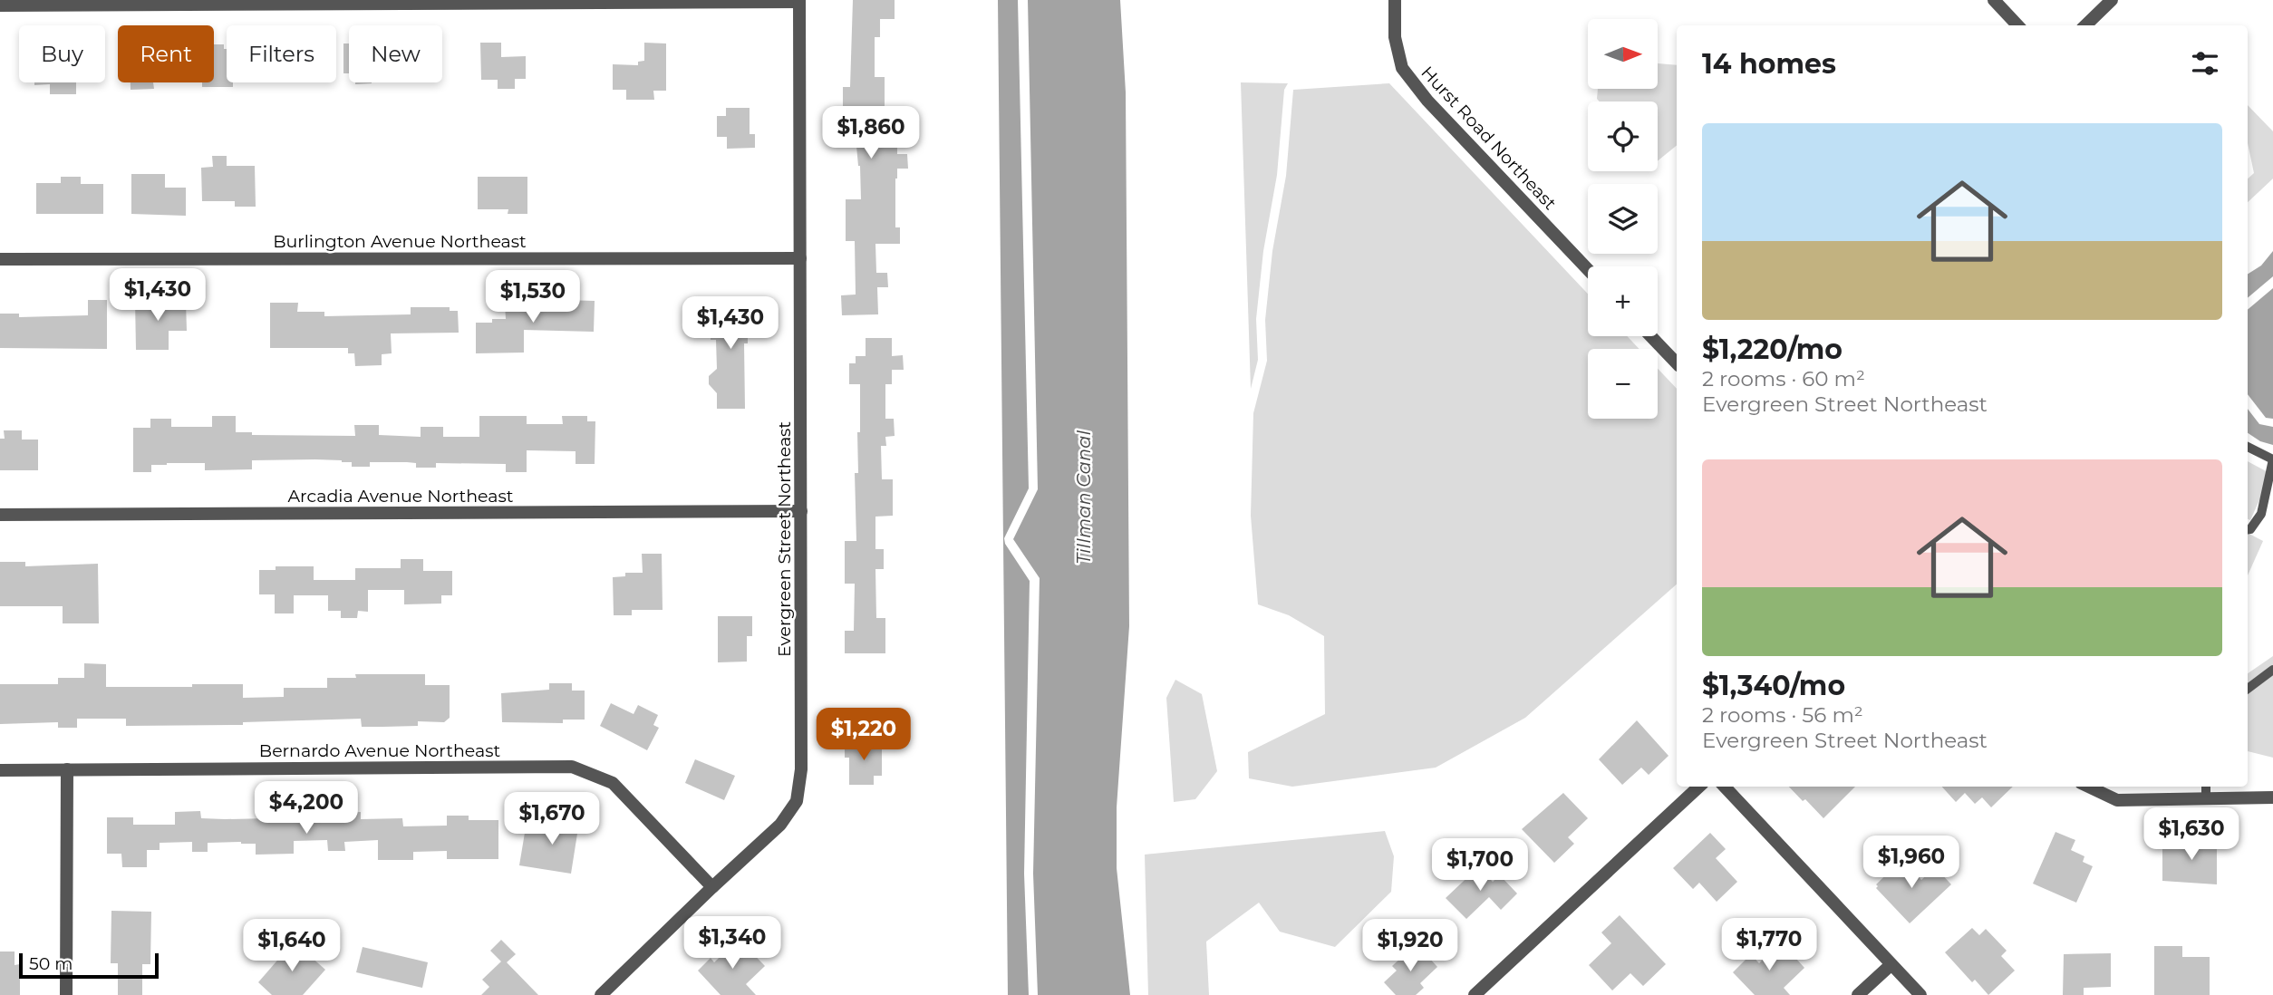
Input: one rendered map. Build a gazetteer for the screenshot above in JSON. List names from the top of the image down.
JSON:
{
  "streets": {
    "street": [
      "Hurst Road Northeast",
      "Burlington Avenue Northeast",
      "Arcadia Avenue Northeast",
      "Evergreen Street Northeast",
      "Bernardo Avenue Northeast"
    ]
  },
  "crossings": [
    ["Burlington Avenue Northeast", "Evergreen Street Northeast"],
    ["Arcadia Avenue Northeast", "Evergreen Street Northeast"],
    ["Evergreen Street Northeast", "Bernardo Avenue Northeast"]
  ],
  "water": ["Tillman Canal"],
  "scale_bar": "50 m",
  "north": "right",
  "page": {
    "map_buttons": ["+", "−"],
    "chip": [
      "Buy",
      "Rent",
      "Filters",
      "New"
    ],
    "heading": "14 homes",
    "list": [
      {
        "name": "$1,220/mo",
        "note": "2 rooms · 60 m² · Evergreen Street Northeast"
      },
      {
        "name": "$1,340/mo",
        "note": "2 rooms · 56 m² · Evergreen Street Northeast"
      }
    ],
    "price": [
      "$1,860",
      "$1,430",
      "$1,530",
      "$1,430",
      "$1,220",
      "$4,200",
      "$1,670",
      "$1,630",
      "$1,960",
      "$1,700",
      "$1,340",
      "$1,770",
      "$1,640",
      "$1,920"
    ],
    "scale": "50 m"
  }
}
